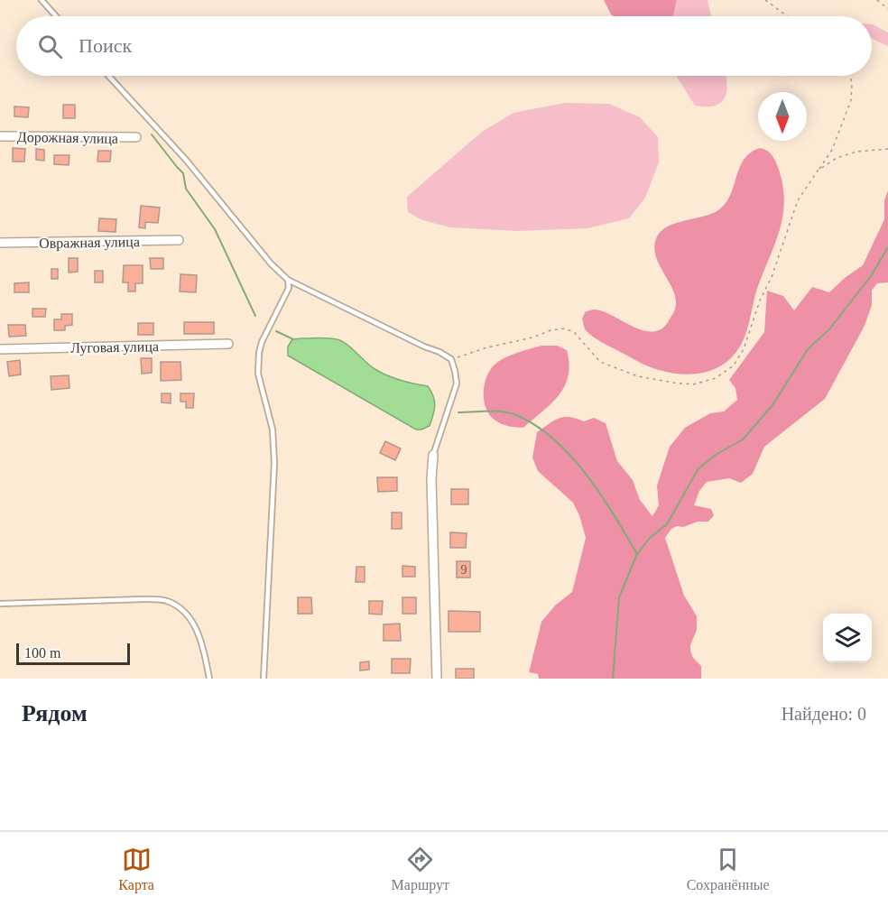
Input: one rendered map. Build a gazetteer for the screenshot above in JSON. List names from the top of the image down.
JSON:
{
  "streets": {
    "street": ["Дорожная улица", "Овражная улица", "Луговая улица"]
  },
  "house_numbers": ["9"],
  "scale_bar": "100 m",
  "north": "bottom",
  "page": {
    "search": "Поиск",
    "scale": "100 m",
    "heading": ["Рядом", "Найдено: 0"],
    "nav": ["Карта", "Маршрут", "Сохранённые"]
  }
}
